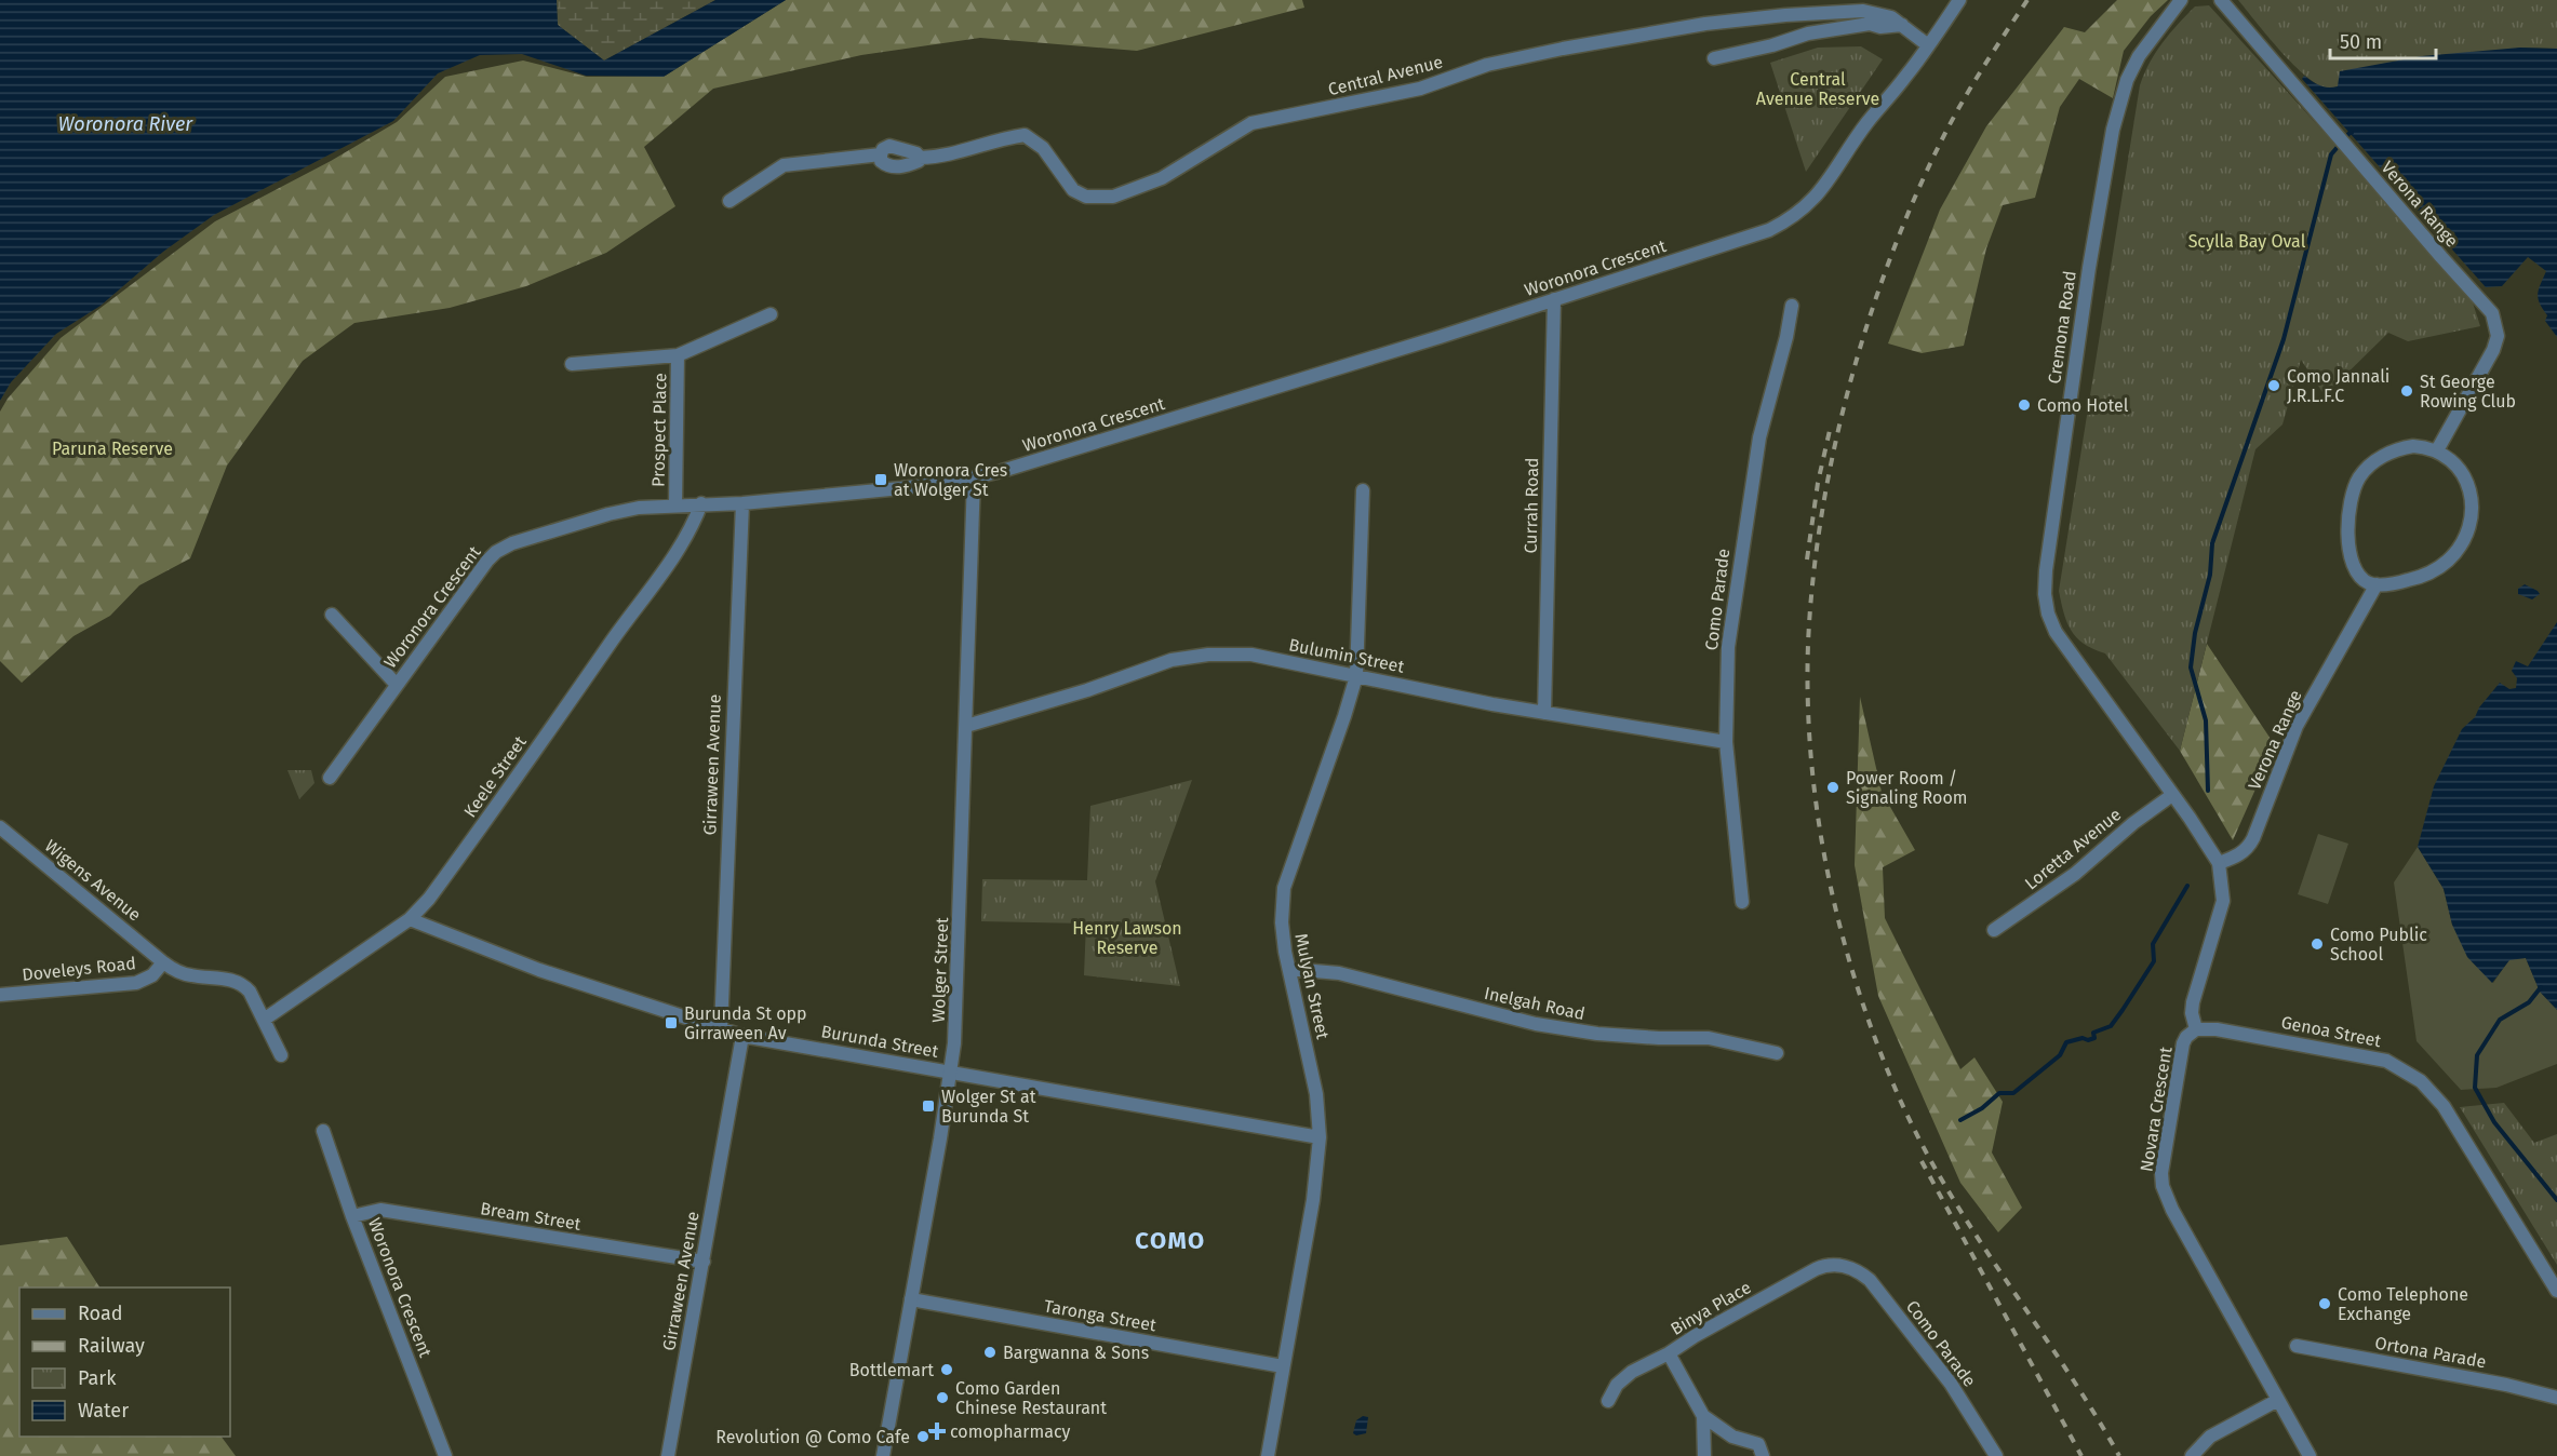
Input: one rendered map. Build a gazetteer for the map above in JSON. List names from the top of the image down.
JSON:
{
  "streets": {
    "street": [
      "Central Avenue",
      "Verona Range",
      "Woronora Crescent",
      "Cremona Road",
      "Prospect Place",
      "Currah Road",
      "Como Parade",
      "Bulumin Street",
      "Girraween Avenue",
      "Keele Street",
      "Loretta Avenue",
      "Wigens Avenue",
      "Doveleys Road",
      "Wolger Street",
      "Mulyan Street",
      "Inelgah Road",
      "Genoa Street",
      "Burunda Street",
      "Novara Crescent",
      "Bream Street",
      "Binya Place",
      "Taronga Street",
      "Ortona Parade"
    ]
  },
  "crossings": [
    ["Central Avenue", "Woronora Crescent"],
    ["Woronora Crescent", "Prospect Place"],
    ["Woronora Crescent", "Currah Road"],
    ["Woronora Crescent", "Girraween Avenue"],
    ["Woronora Crescent", "Keele Street"],
    ["Woronora Crescent", "Wolger Street"],
    ["Woronora Crescent", "Bream Street"],
    ["Cremona Road", "Loretta Avenue"],
    ["Currah Road", "Bulumin Street"],
    ["Como Parade", "Bulumin Street"],
    ["Como Parade", "Binya Place"],
    ["Bulumin Street", "Wolger Street"],
    ["Bulumin Street", "Mulyan Street"],
    ["Girraween Avenue", "Burunda Street"],
    ["Girraween Avenue", "Bream Street"],
    ["Keele Street", "Burunda Street"],
    ["Wigens Avenue", "Doveleys Road"],
    ["Wolger Street", "Burunda Street"],
    ["Wolger Street", "Taronga Street"],
    ["Mulyan Street", "Inelgah Road"],
    ["Mulyan Street", "Burunda Street"],
    ["Mulyan Street", "Taronga Street"],
    ["Genoa Street", "Novara Crescent"]
  ],
  "districts": ["COMO"],
  "water": ["Woronora River"],
  "parks": [
    "Central Avenue Reserve",
    "Scylla Bay Oval",
    "Paruna Reserve",
    "Henry Lawson Reserve"
  ],
  "places": {
    "other": [
      "Como Jannali J.R.L.F.C",
      "St George Rowing Club",
      "Como Hotel",
      "Power Room / Signaling Room",
      "Como Public School",
      "Como Telephone Exchange",
      "Bargwanna & Sons",
      "Bottlemart",
      "Como Garden Chinese Restaurant",
      "Revolution @ Como Cafe"
    ],
    "transit": ["Woronora Cres at Wolger St", "Burunda St opp Girraween Av", "Wolger St at Burunda St"],
    "health": ["comopharmacy"]
  },
  "legend": [
    "Road",
    "Railway",
    "Park",
    "Water"
  ],
  "scale_bar": "50 m"
}
